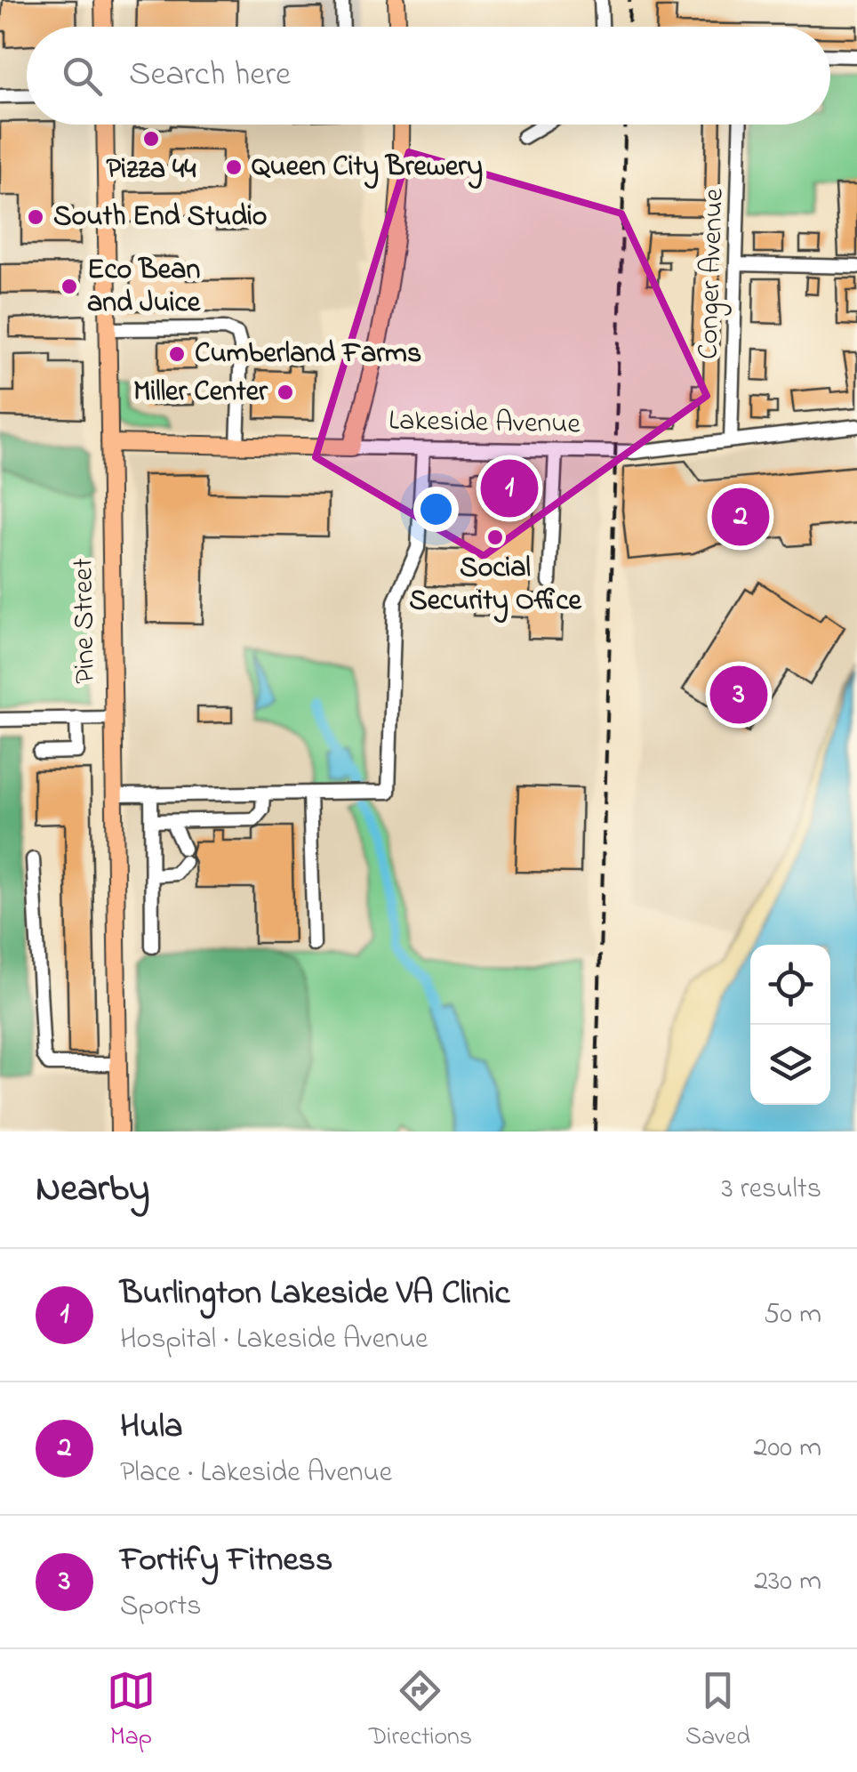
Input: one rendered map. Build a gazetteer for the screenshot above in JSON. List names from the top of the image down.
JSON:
{
  "streets": {
    "main road": ["Lakeside Avenue", "Pine Street"],
    "street": ["Conger Avenue"]
  },
  "crossings": [
    ["Conger Avenue", "Lakeside Avenue"],
    ["Lakeside Avenue", "Pine Street"]
  ],
  "places": [
    "Pizza 44",
    "Queen City Brewery",
    "South End Studio",
    "Eco Bean and Juice",
    "Cumberland Farms",
    "Miller Center",
    "Social Security Office"
  ],
  "page": {
    "search": "Search here",
    "pins": ["1", "2", "3"],
    "heading": ["Nearby", "3 results"],
    "list": [
      {
        "mark": "1",
        "name": "Burlington Lakeside VA Clinic",
        "note": "Hospital · Lakeside Avenue",
        "value": "50 m"
      },
      {
        "mark": "2",
        "name": "Hula",
        "note": "Place · Lakeside Avenue",
        "value": "200 m"
      },
      {
        "mark": "3",
        "name": "Fortify Fitness",
        "note": "Sports",
        "value": "230 m"
      }
    ],
    "nav": ["Map", "Directions", "Saved"]
  }
}
